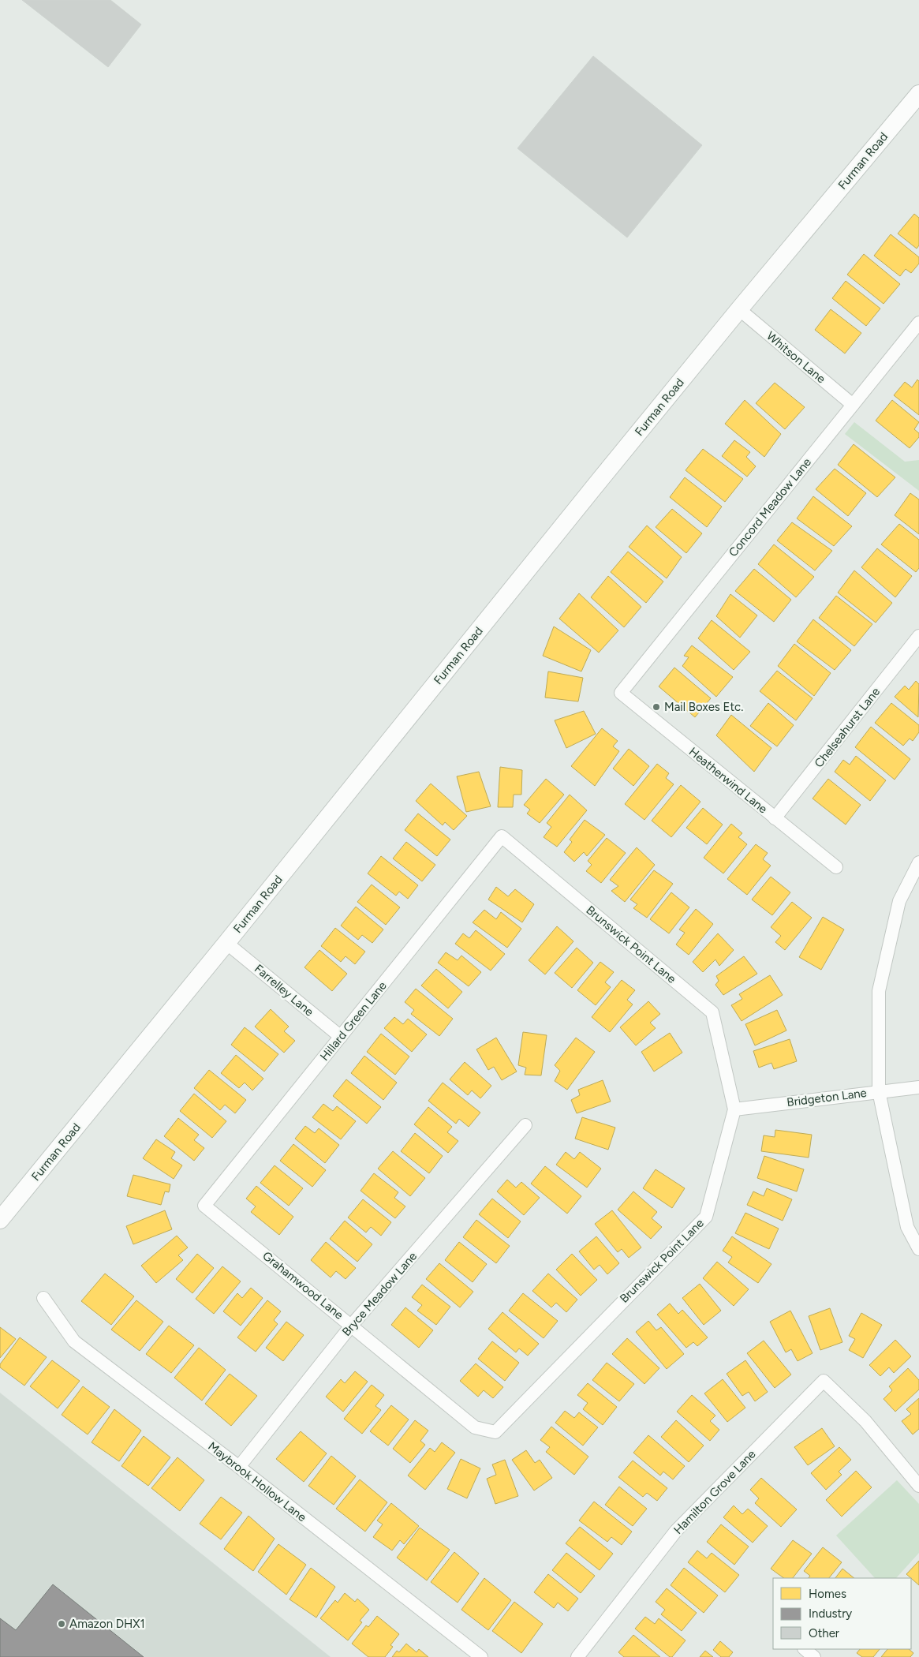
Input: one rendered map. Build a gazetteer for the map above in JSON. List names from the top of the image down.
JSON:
{
  "streets": {
    "street": [
      "Furman Road",
      "Whitson Lane",
      "Concord Meadow Lane",
      "Chelseahurst Lane",
      "Heatherwind Lane",
      "Brunswick Point Lane",
      "Farrelley Lane",
      "Hillard Green Lane",
      "Bridgeton Lane",
      "Grahamwood Lane",
      "Bryce Meadow Lane",
      "Maybrook Hollow Lane",
      "Hamilton Grove Lane"
    ]
  },
  "crossings": [
    ["Furman Road", "Whitson Lane"],
    ["Furman Road", "Farrelley Lane"],
    ["Whitson Lane", "Concord Meadow Lane"],
    ["Concord Meadow Lane", "Heatherwind Lane"],
    ["Chelseahurst Lane", "Heatherwind Lane"],
    ["Brunswick Point Lane", "Hillard Green Lane"],
    ["Brunswick Point Lane", "Bridgeton Lane"],
    ["Brunswick Point Lane", "Grahamwood Lane"],
    ["Farrelley Lane", "Hillard Green Lane"],
    ["Hillard Green Lane", "Grahamwood Lane"],
    ["Grahamwood Lane", "Bryce Meadow Lane"],
    ["Bryce Meadow Lane", "Maybrook Hollow Lane"]
  ],
  "places": ["Mail Boxes Etc.", "Amazon DHX1"],
  "legend": ["Homes", "Industry", "Other"]
}
